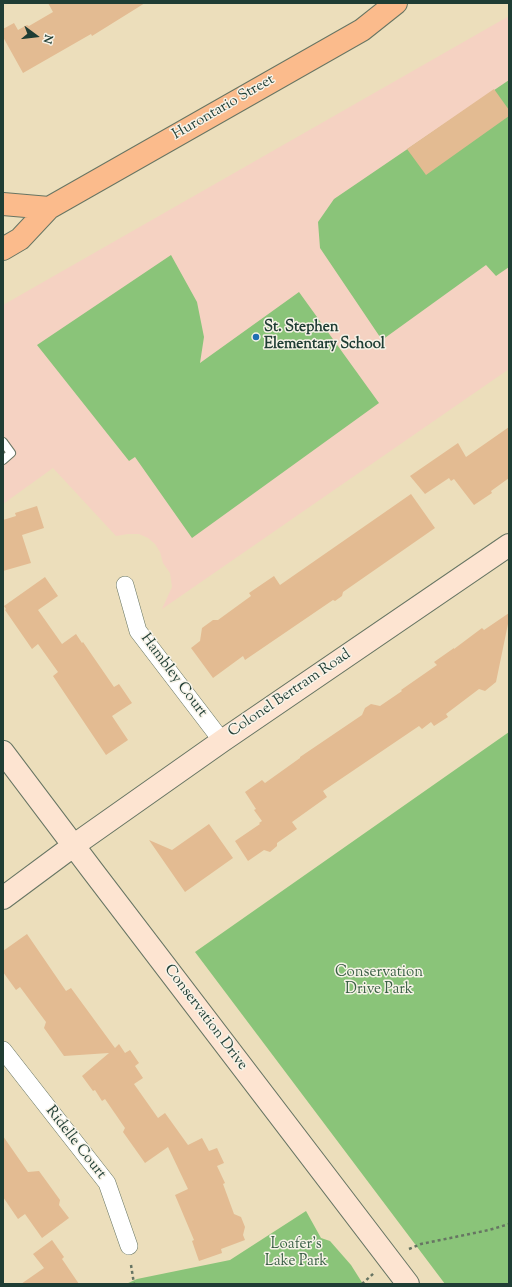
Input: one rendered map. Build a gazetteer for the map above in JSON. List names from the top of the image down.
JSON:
{
  "streets": {
    "main road": ["Hurontario Street"],
    "street": [
      "Hambley Court",
      "Colonel Bertram Road",
      "Conservation Drive",
      "Ridelle Court"
    ]
  },
  "crossings": [
    ["Hambley Court", "Colonel Bertram Road"],
    ["Colonel Bertram Road", "Conservation Drive"]
  ],
  "parks": ["Conservation Drive Park", "Loafer's Lake Park"],
  "places": ["St. Stephen Elementary School"],
  "north": "right"
}
